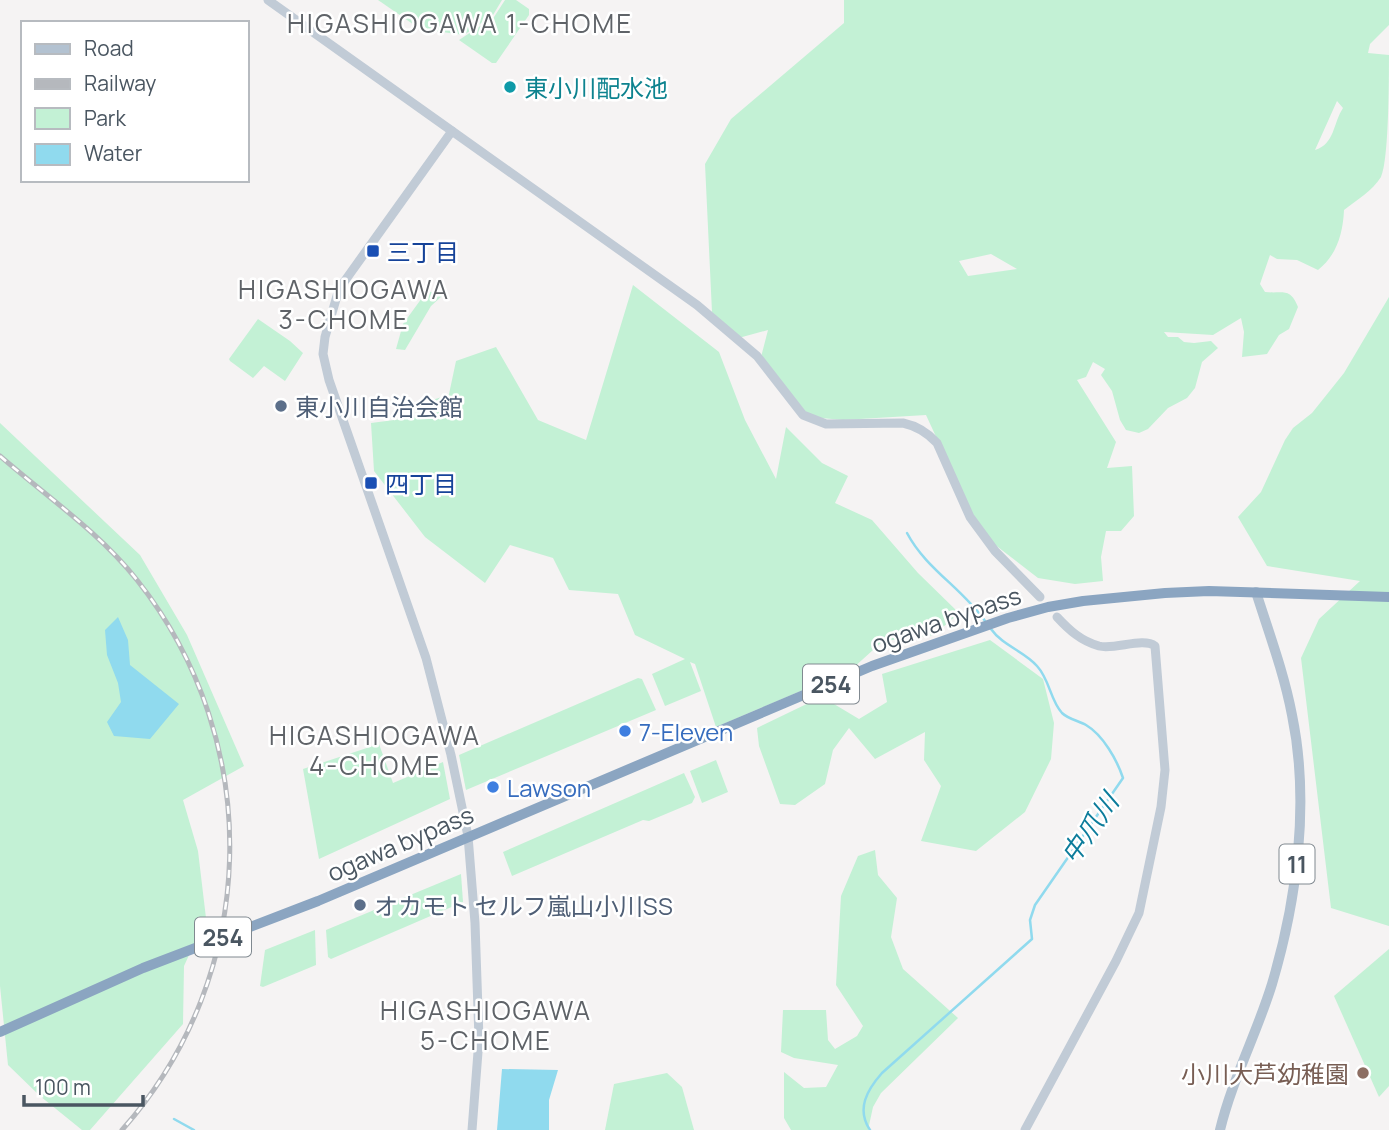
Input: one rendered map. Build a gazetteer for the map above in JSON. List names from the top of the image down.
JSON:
{
  "streets": {
    "highway": ["ogawa bypass", "254"],
    "main road": ["11"]
  },
  "crossings": [
    ["ogawa bypass", "11"]
  ],
  "districts": [
    "HIGASHIOGAWA 1-CHOME",
    "HIGASHIOGAWA 3-CHOME",
    "HIGASHIOGAWA 4-CHOME",
    "HIGASHIOGAWA 5-CHOME"
  ],
  "water": ["中爪川"],
  "places": {
    "other": [
      "東小川配水池",
      "東小川自治会館",
      "7-Eleven",
      "Lawson",
      "オカモト セルフ嵐山小川SS",
      "小川大芦幼稚園"
    ],
    "transit": ["三丁目", "四丁目"]
  },
  "legend": [
    "Road",
    "Railway",
    "Park",
    "Water"
  ],
  "scale_bar": "100 m"
}
